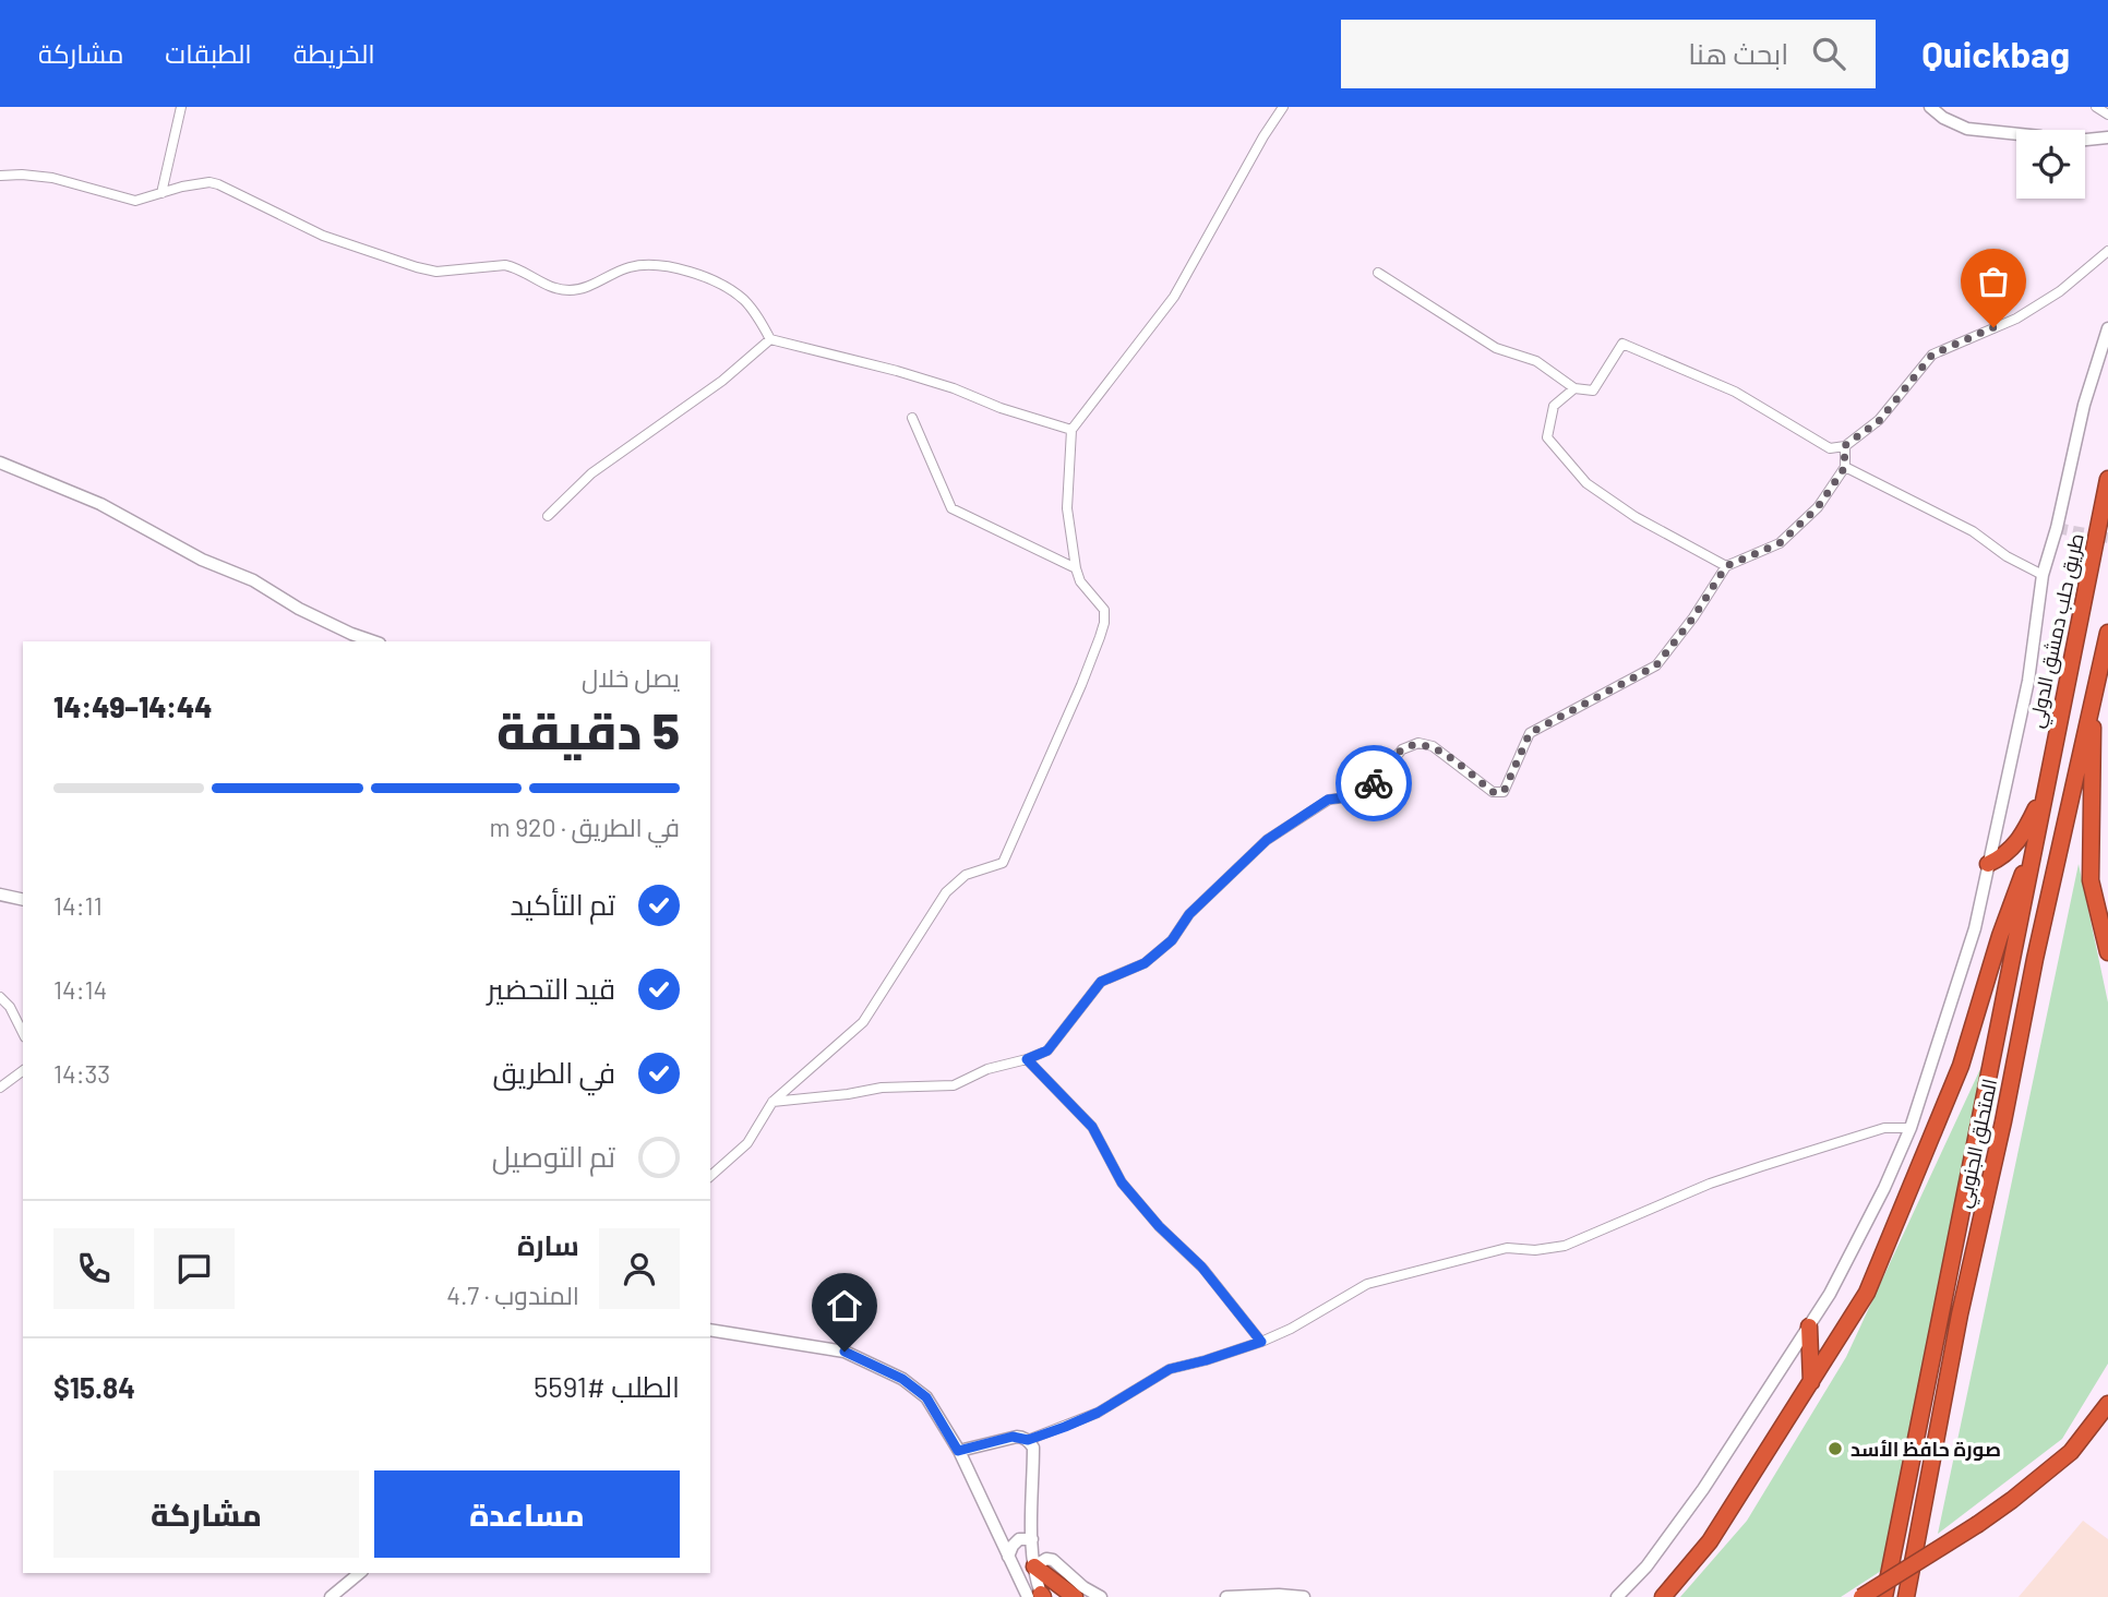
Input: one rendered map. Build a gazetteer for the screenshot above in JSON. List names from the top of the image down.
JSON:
{
  "streets": {
    "highway": ["طريق حلب دمشق الدولي", "المتحلق الجنوبي"]
  },
  "crossings": [
    ["طريق حلب دمشق الدولي", "المتحلق الجنوبي"]
  ],
  "places": ["صورة حافظ الأسد"],
  "page": {
    "header": "Quickbag",
    "search": "ابحث هنا",
    "nav": ["الخريطة", "الطبقات", "مشاركة"],
    "heading": ["5 دقيقة", "يصل خلال", "14:44–14:49"],
    "panel": [
      "سارة",
      "المندوب · 4.7",
      "الطلب #5591",
      "$15.84"
    ],
    "bar": "في الطريق · 920 m",
    "list": [
      ["تم التأكيد", "14:11"],
      ["قيد التحضير", "14:14"],
      ["في الطريق", "14:33"],
      "تم التوصيل"
    ],
    "buttons": ["مساعدة", "مشاركة"]
  }
}
